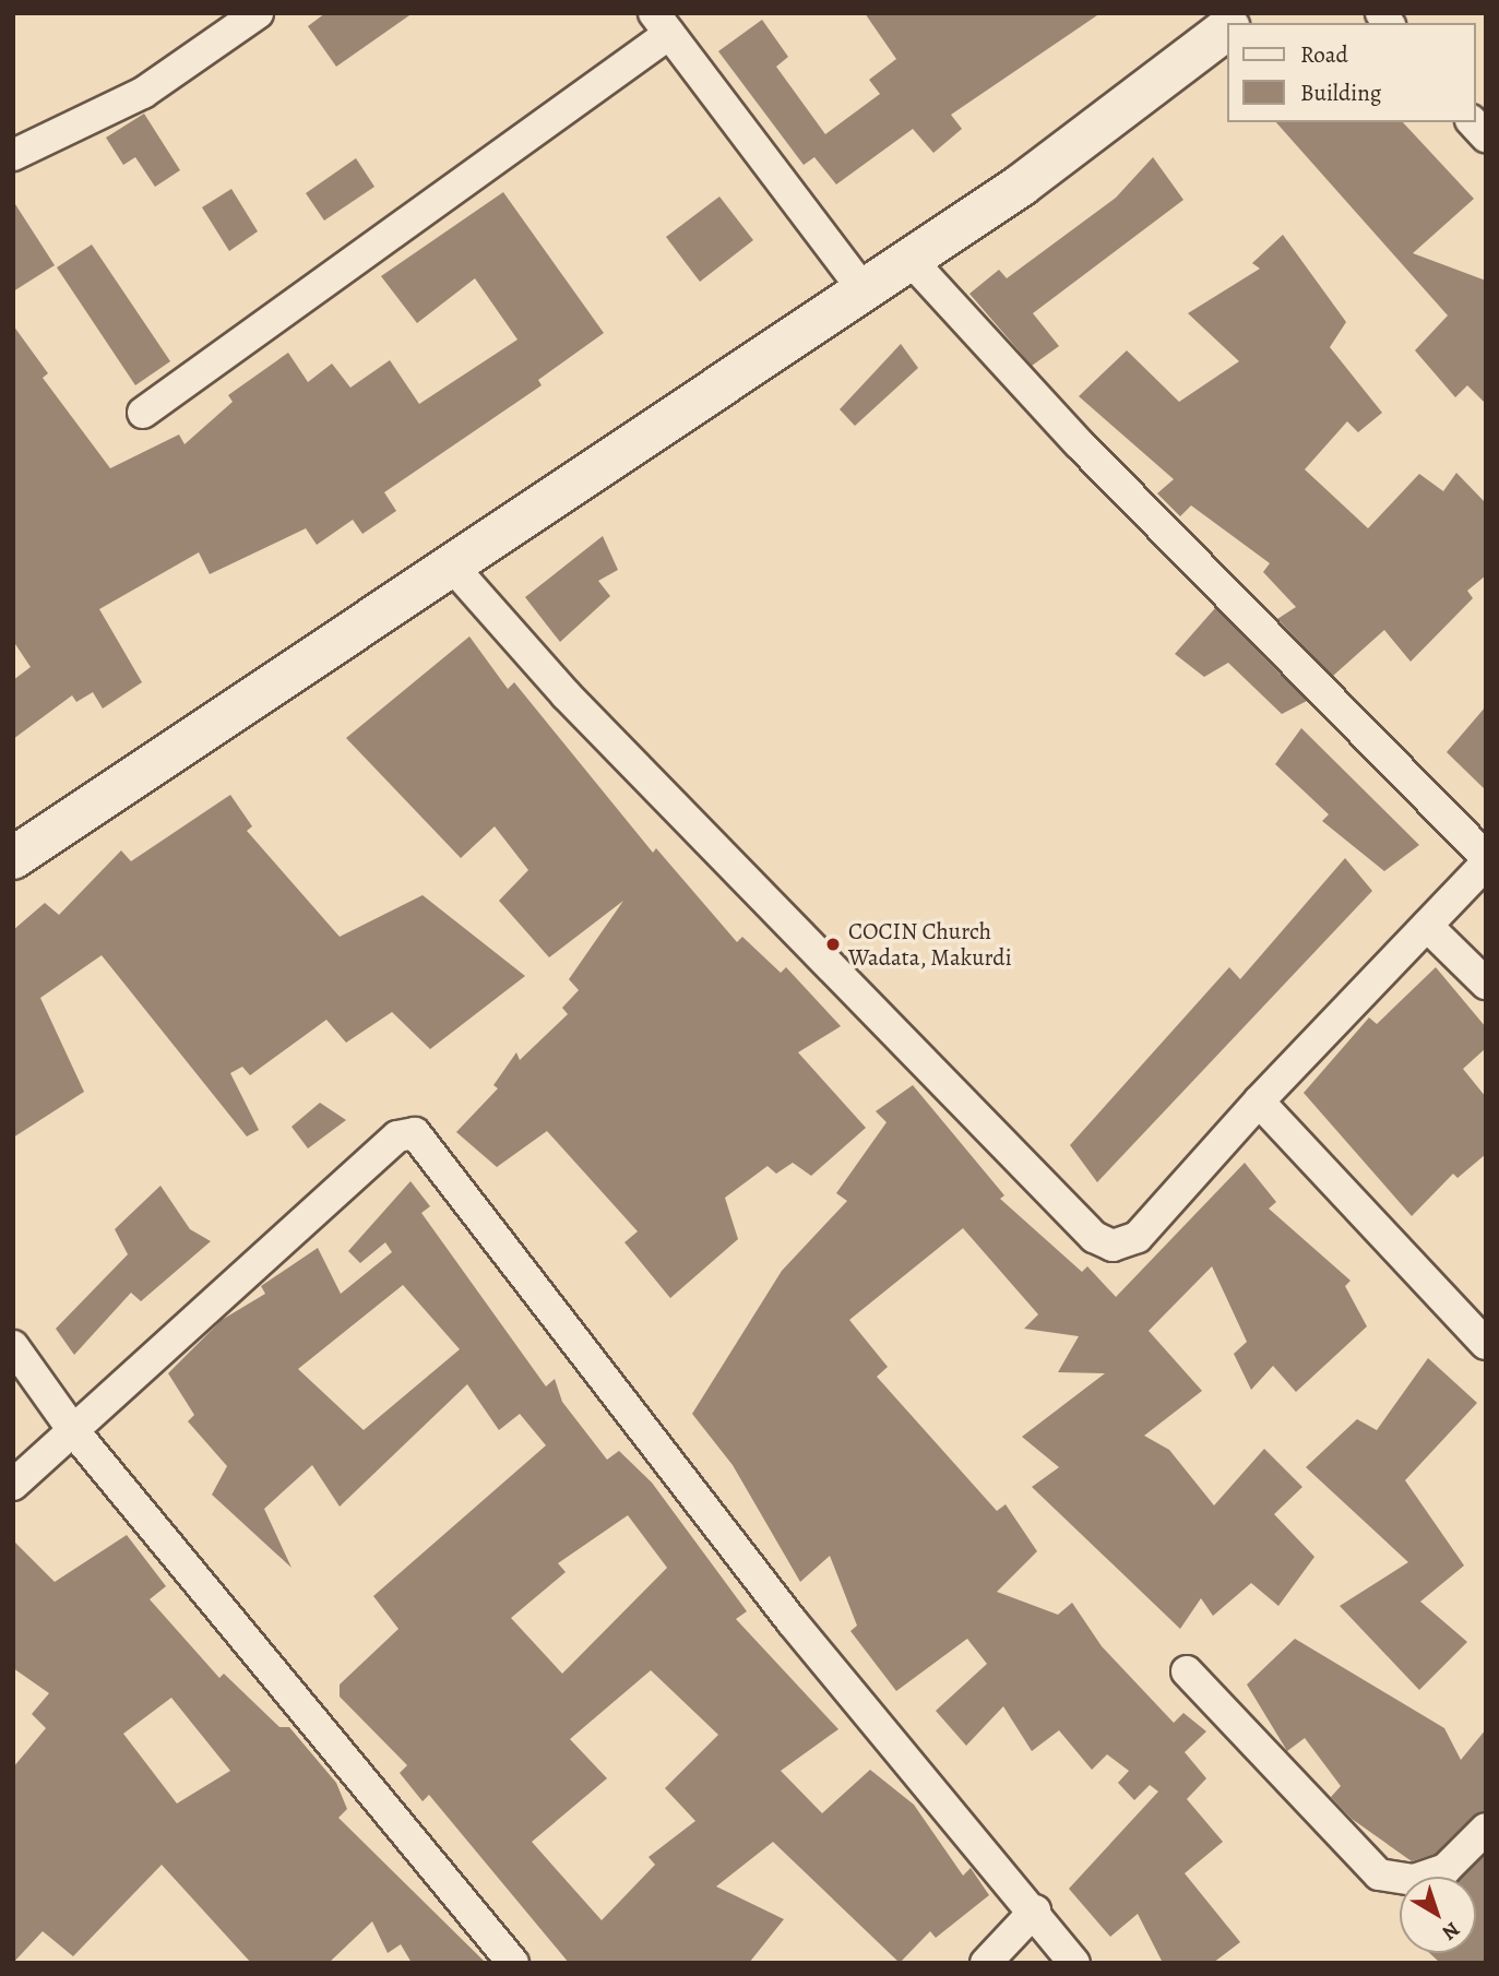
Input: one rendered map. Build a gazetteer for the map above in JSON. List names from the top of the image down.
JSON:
{
  "places": ["COCIN Church Wadata, Makurdi"],
  "legend": ["Road", "Building"],
  "north": "bottom right"
}
